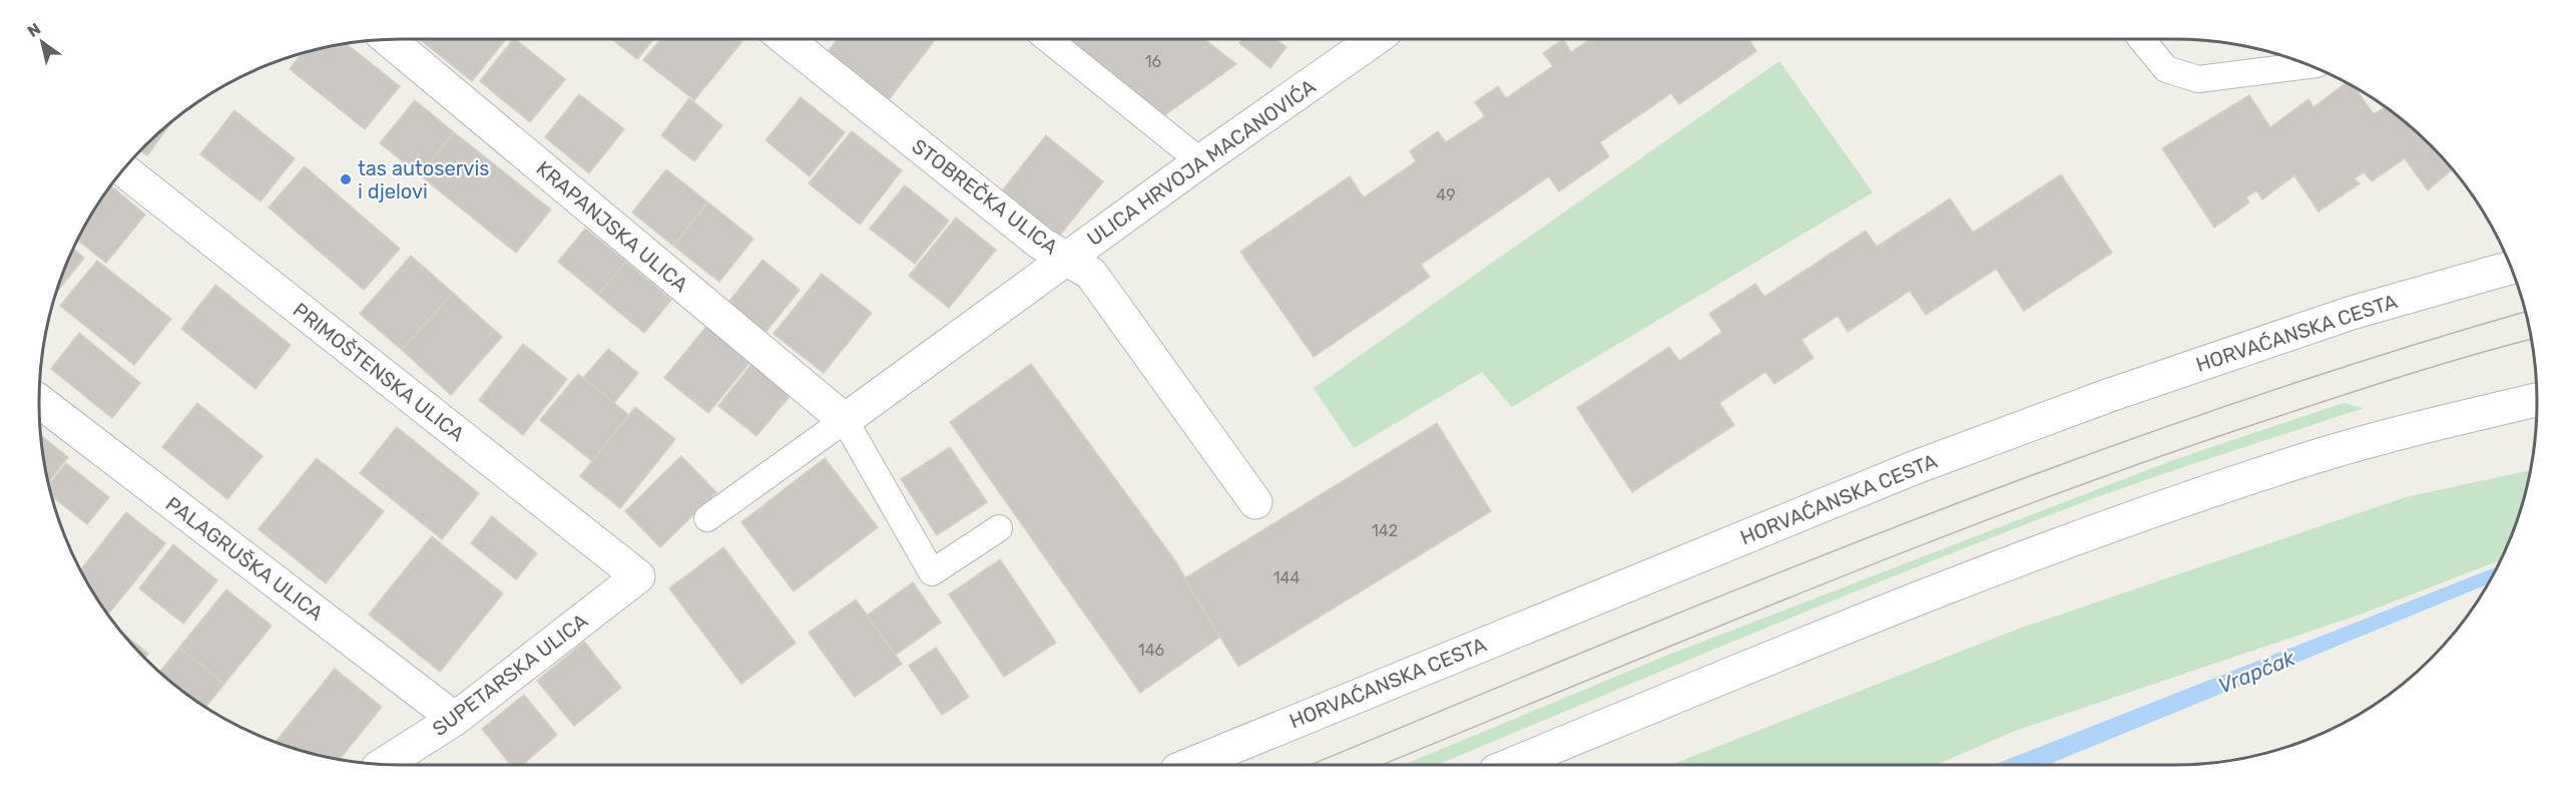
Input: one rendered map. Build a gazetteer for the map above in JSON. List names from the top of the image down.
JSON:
{
  "streets": {
    "street": [
      "ULICA HRVOJA MACANOVIĆA",
      "STOBREČKA ULICA",
      "KRAPANJSKA ULICA",
      "HORVAĆANSKA CESTA",
      "PRIMOŠTENSKA ULICA",
      "PALAGRUŠKA ULICA",
      "SUPETARSKA ULICA"
    ]
  },
  "crossings": [
    ["ULICA HRVOJA MACANOVIĆA", "STOBREČKA ULICA"],
    ["ULICA HRVOJA MACANOVIĆA", "KRAPANJSKA ULICA"],
    ["PRIMOŠTENSKA ULICA", "SUPETARSKA ULICA"],
    ["PALAGRUŠKA ULICA", "SUPETARSKA ULICA"]
  ],
  "water": ["Vrapčak"],
  "places": ["tas autoservis i djelovi"],
  "house_numbers": [
    "16",
    "49",
    "142",
    "144",
    "146"
  ],
  "north": "top left"
}
